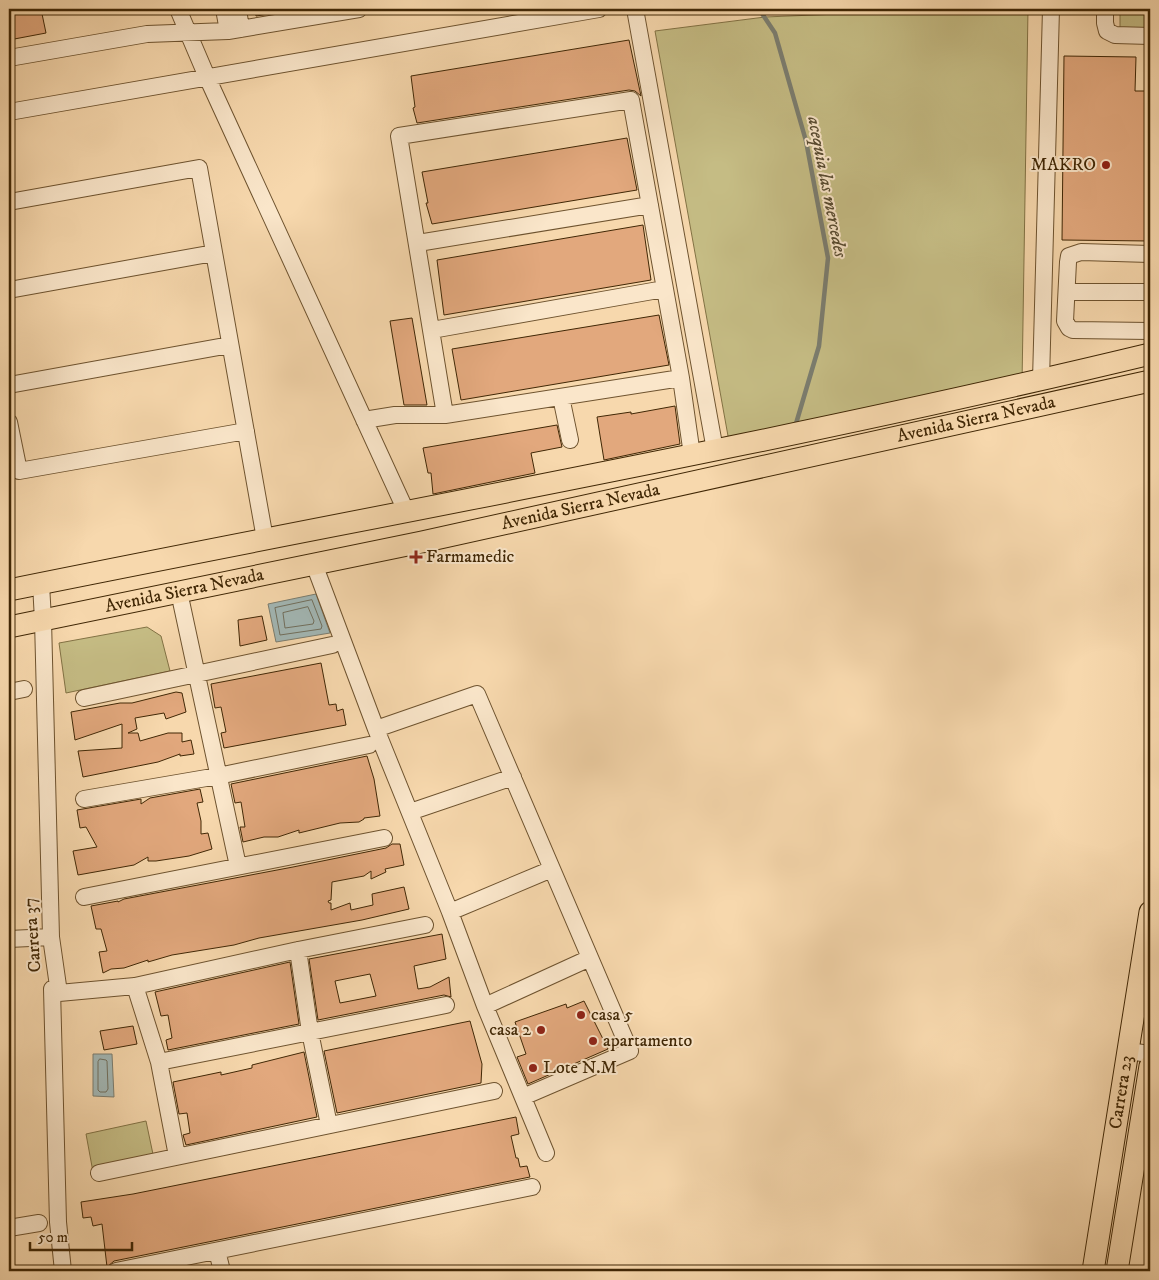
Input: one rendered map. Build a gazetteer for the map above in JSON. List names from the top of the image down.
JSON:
{
  "streets": {
    "main road": ["Avenida Sierra Nevada", "Carrera 23"],
    "street": ["Carrera 37"]
  },
  "crossings": [
    ["Avenida Sierra Nevada", "Carrera 37"]
  ],
  "water": ["acequia las mercedes"],
  "places": {
    "other": [
      "MAKRO",
      "casa 5",
      "casa 2",
      "apartamento",
      "Lote N.M"
    ],
    "health": ["Farmamedic"]
  },
  "scale_bar": "50 m"
}
